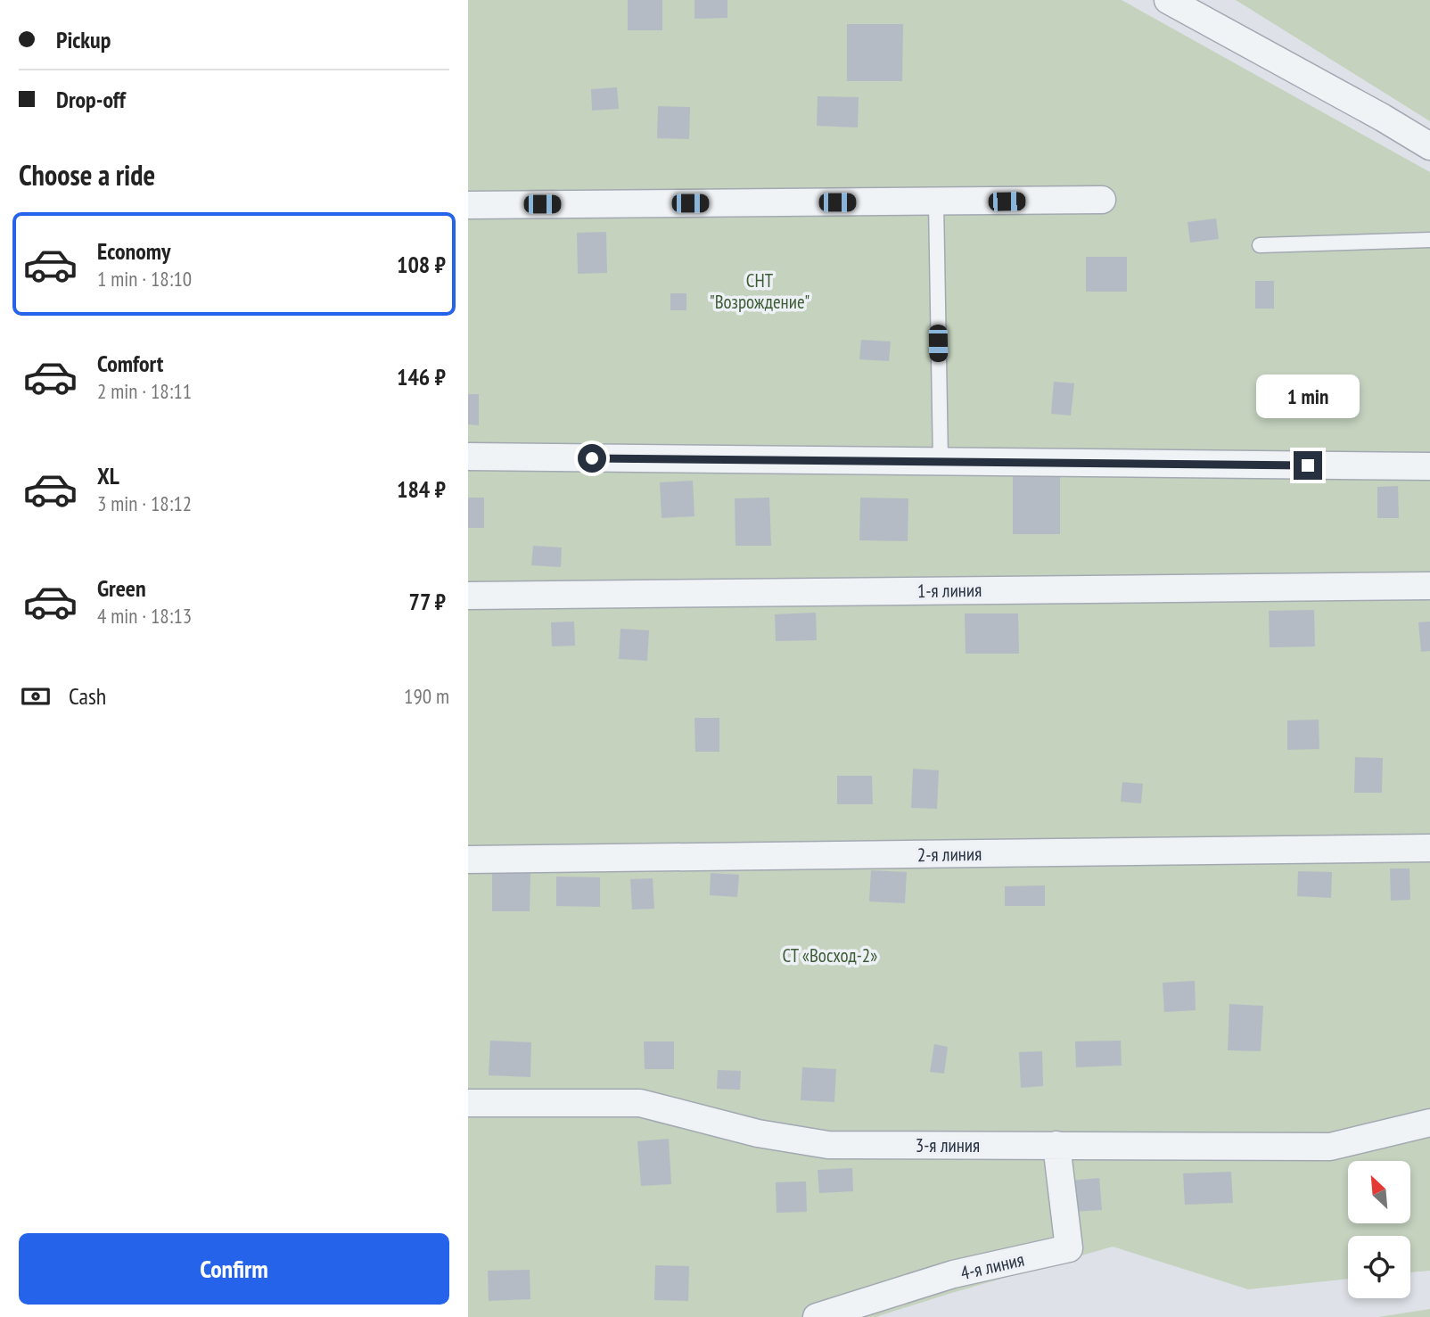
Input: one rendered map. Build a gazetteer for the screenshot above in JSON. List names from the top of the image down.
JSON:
{
  "streets": {
    "street": [
      "1-я линия",
      "2-я линия",
      "3-я линия",
      "4-я линия"
    ]
  },
  "crossings": [
    ["3-я линия", "4-я линия"]
  ],
  "parks": ["СНТ \"Возрождение\"", "СТ «Восход-2»"],
  "north": "top left",
  "page": {
    "banner": ["Pickup", "Drop-off"],
    "heading": "Choose a ride",
    "list": [
      {
        "name": "Economy",
        "note": "1 min · 18:10",
        "value": "108 ₽"
      },
      {
        "name": "Comfort",
        "note": "2 min · 18:11",
        "value": "146 ₽"
      },
      {
        "name": "XL",
        "note": "3 min · 18:12",
        "value": "184 ₽"
      },
      {
        "name": "Green",
        "note": "4 min · 18:13",
        "value": "77 ₽"
      }
    ],
    "bubble": "1 min",
    "pay": ["Cash", "190 m"],
    "buttons": "Confirm"
  }
}
